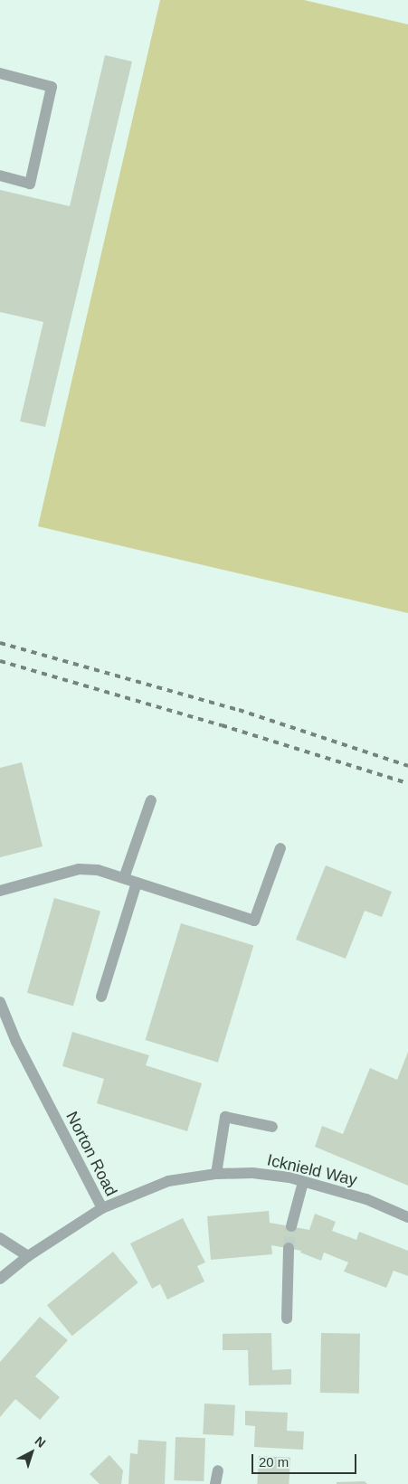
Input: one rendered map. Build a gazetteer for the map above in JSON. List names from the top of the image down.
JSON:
{
  "streets": {
    "street": ["Norton Road", "Icknield Way"]
  },
  "crossings": [
    ["Norton Road", "Icknield Way"]
  ],
  "scale_bar": "20 m",
  "north": "top right"
}
